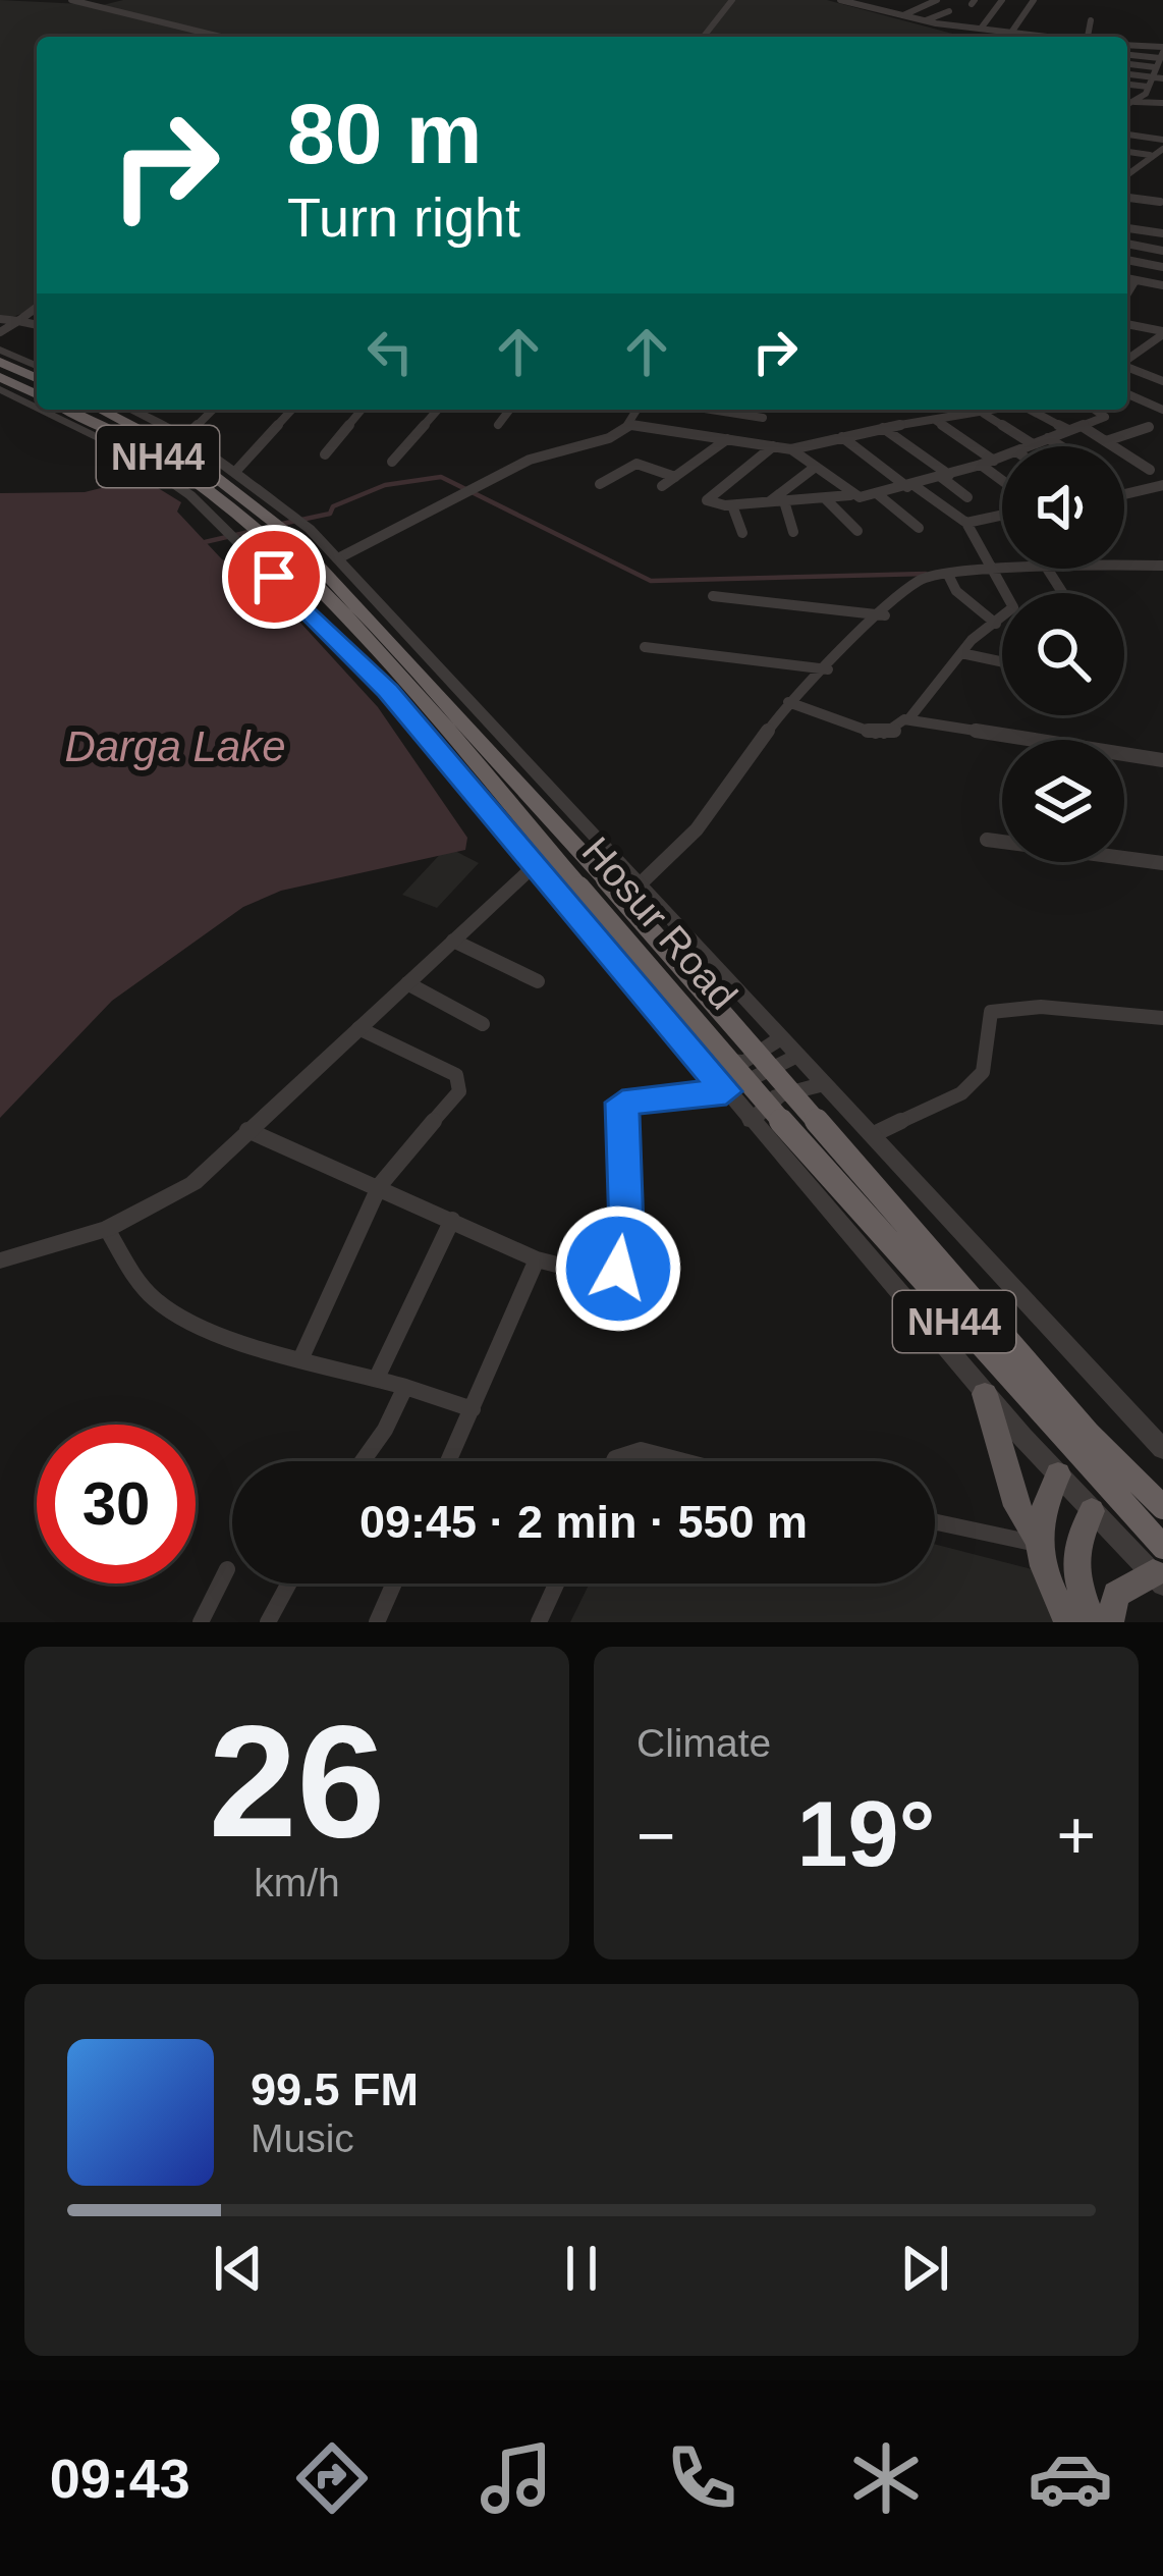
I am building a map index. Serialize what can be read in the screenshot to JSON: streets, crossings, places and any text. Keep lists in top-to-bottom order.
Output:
{
  "streets": {
    "highway": ["NH44", "Hosur Road"]
  },
  "water": ["Darga Lake"],
  "page": {
    "turn": ["80 m", "Turn right"],
    "limit": "30",
    "trip": "09:45 · 2 min · 550 m",
    "tile": [
      ["26", "km/h"],
      "Climate"
    ],
    "heat": ["−", "19°", "+"],
    "song": ["99.5 FM", "Music"],
    "tabs": "09:43"
  }
}
